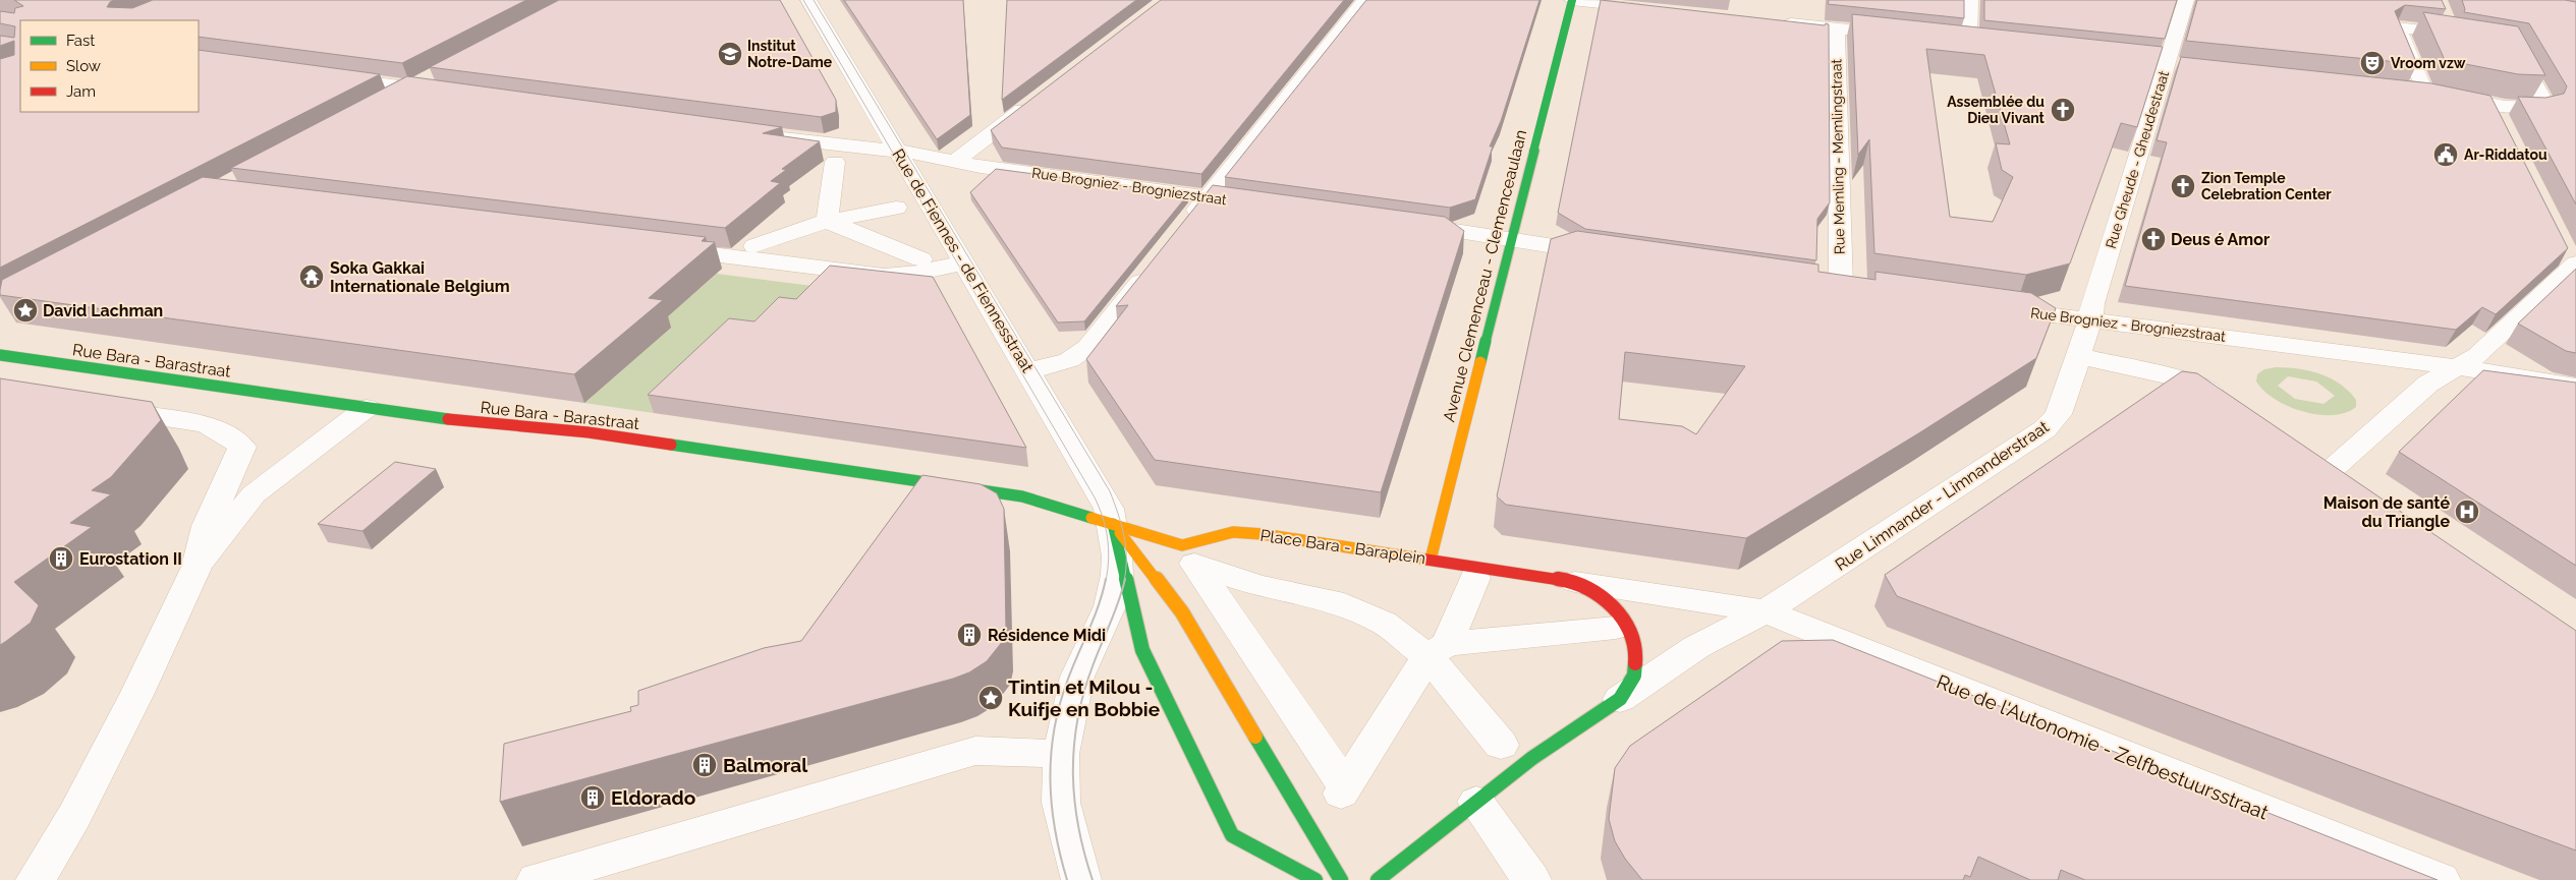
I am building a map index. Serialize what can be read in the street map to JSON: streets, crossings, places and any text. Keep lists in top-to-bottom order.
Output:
{
  "streets": {
    "street": [
      "Rue Memling - Memlingstraat",
      "Rue Gheude - Gheudestraat",
      "Rue Brogniez - Brogniezstraat",
      "Rue de Fiennes - de Fiennesstraat",
      "Avenue Clemenceau - Clemenceaulaan",
      "Rue Bara - Barastraat",
      "Rue Limnander - Limnanderstraat",
      "Place Bara - Baraplein",
      "Rue de l'Autonomie - Zelfbestuursstraat"
    ]
  },
  "crossings": [
    ["Rue Gheude - Gheudestraat", "Rue Brogniez - Brogniezstraat"],
    ["Rue Gheude - Gheudestraat", "Rue Limnander - Limnanderstraat"],
    ["Rue Brogniez - Brogniezstraat", "Rue de Fiennes - de Fiennesstraat"],
    ["Rue Brogniez - Brogniezstraat", "Rue Limnander - Limnanderstraat"],
    ["Rue de Fiennes - de Fiennesstraat", "Rue Bara - Barastraat"],
    ["Rue de Fiennes - de Fiennesstraat", "Place Bara - Baraplein"],
    ["Avenue Clemenceau - Clemenceaulaan", "Place Bara - Baraplein"],
    ["Rue Bara - Barastraat", "Place Bara - Baraplein"],
    ["Rue Limnander - Limnanderstraat", "Place Bara - Baraplein"],
    ["Rue Limnander - Limnanderstraat", "Rue de l'Autonomie - Zelfbestuursstraat"],
    ["Place Bara - Baraplein", "Rue de l'Autonomie - Zelfbestuursstraat"]
  ],
  "places": {
    "school or university": ["Institut Notre-Dame"],
    "theatre": ["Vroom vzw"],
    "church": ["Assemblée du Dieu Vivant", "Zion Temple Celebration Center", "Deus é Amor"],
    "public building": ["Ar-Riddatou"],
    "temple": ["Soka Gakkai Internationale Belgium"],
    "place": ["David Lachman", "Tintin et Milou - Kuifje en Bobbie"],
    "hospital": ["Maison de santé du Triangle"],
    "building": [
      "Eurostation II",
      "Résidence Midi",
      "Balmoral",
      "Eldorado"
    ]
  },
  "legend": ["Fast", "Slow", "Jam"]
}
